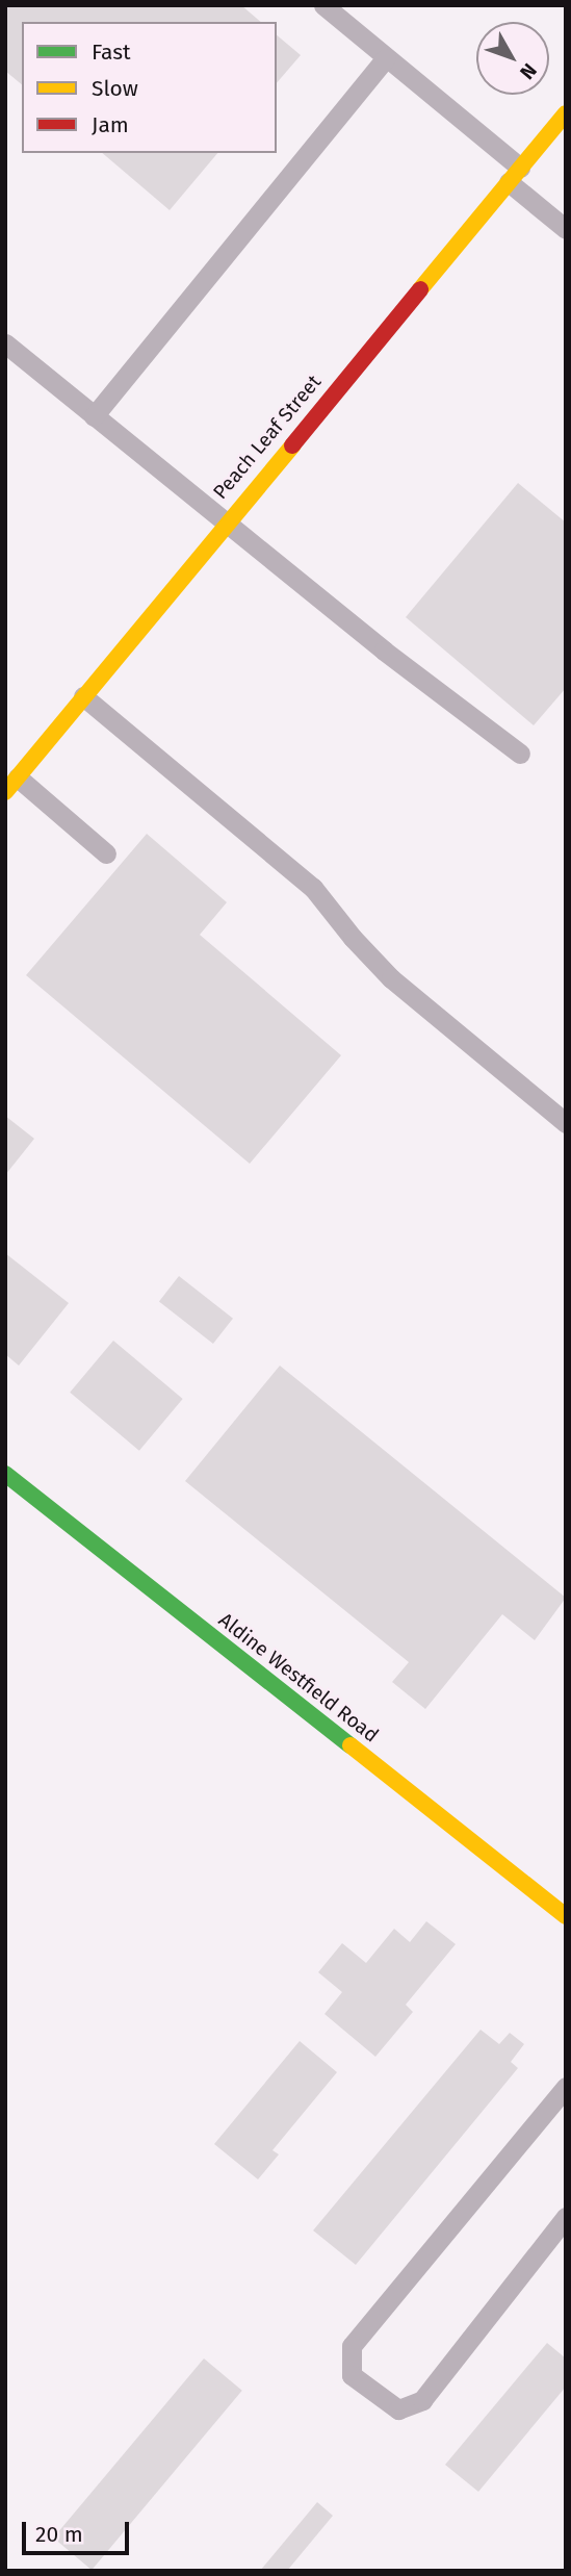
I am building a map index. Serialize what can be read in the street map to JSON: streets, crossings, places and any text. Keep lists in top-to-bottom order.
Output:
{
  "streets": {
    "street": ["Peach Leaf Street", "Aldine Westfield Road"]
  },
  "legend": ["Fast", "Slow", "Jam"],
  "scale_bar": "20 m",
  "north": "bottom right"
}
